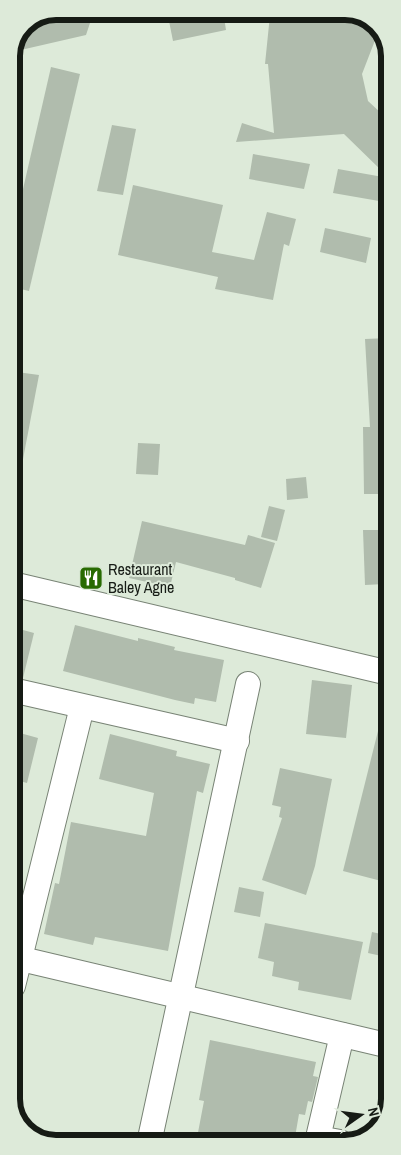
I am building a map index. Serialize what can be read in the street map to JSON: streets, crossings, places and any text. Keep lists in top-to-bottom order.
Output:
{
  "places": {
    "restaurant": ["Restaurant Baley Agne"]
  },
  "north": "right"
}
